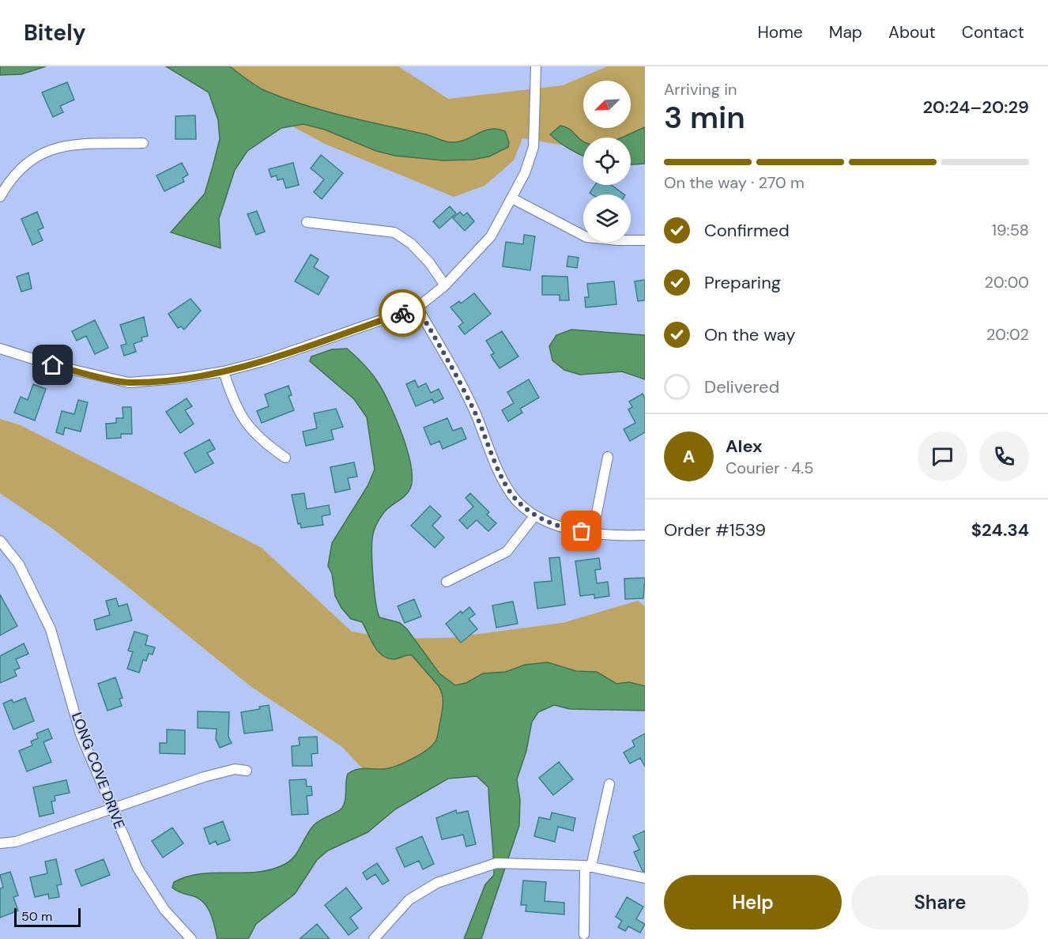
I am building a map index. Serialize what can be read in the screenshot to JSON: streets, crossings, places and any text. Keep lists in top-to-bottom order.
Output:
{
  "streets": {
    "street": ["LONG COVE DRIVE"]
  },
  "scale_bar": "50 m",
  "north": "bottom left",
  "page": {
    "header": "Bitely",
    "nav": [
      "Home",
      "Map",
      "About",
      "Contact"
    ],
    "heading": ["3 min", "Arriving in", "20:24–20:29"],
    "panel": [
      "Alex",
      "Courier · 4.5",
      "Order #1539",
      "$24.34"
    ],
    "bar": "On the way · 270 m",
    "list": [
      ["Confirmed", "19:58"],
      ["Preparing", "20:00"],
      ["On the way", "20:02"],
      "Delivered"
    ],
    "round": "A",
    "buttons": ["Help", "Share"],
    "scale": "50 m"
  }
}
